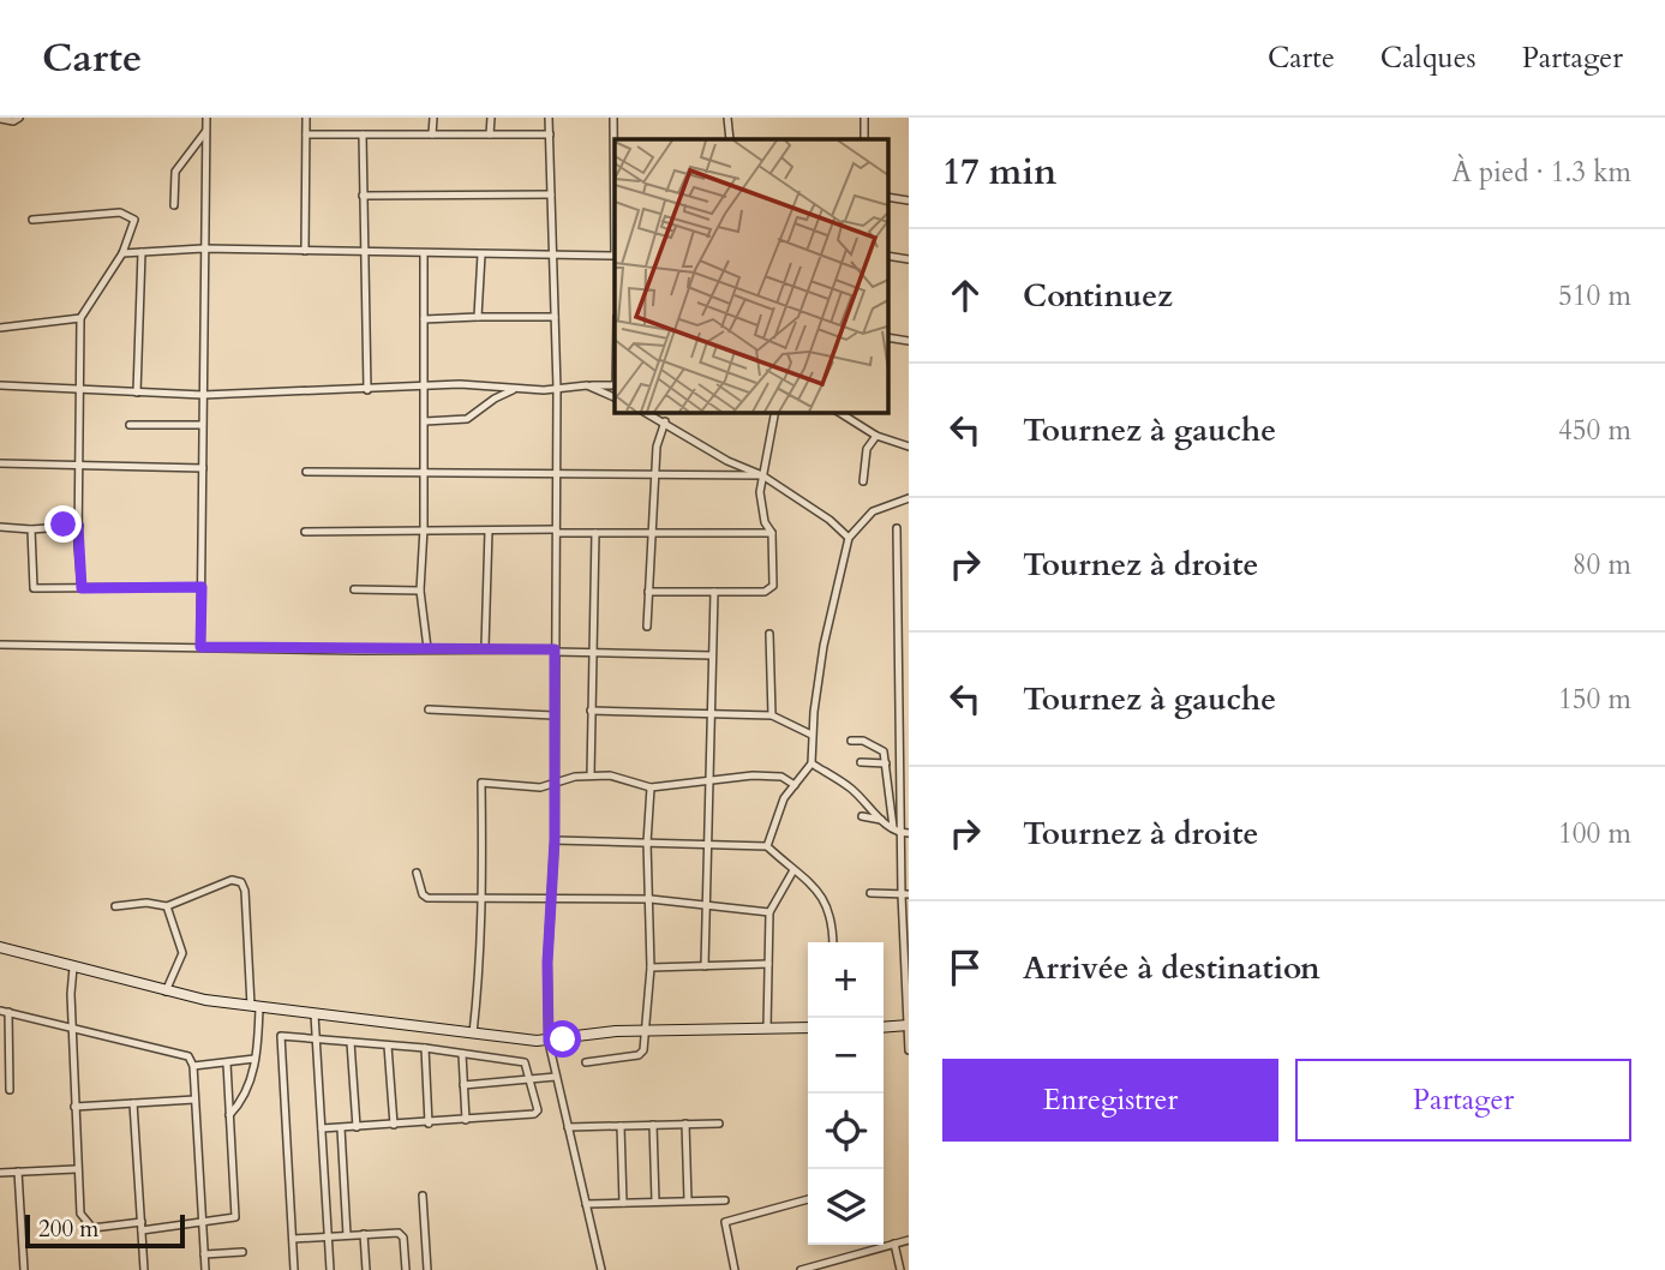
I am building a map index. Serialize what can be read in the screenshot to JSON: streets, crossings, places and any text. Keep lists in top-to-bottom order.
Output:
{
  "scale_bar": "200 m",
  "page": {
    "header": "Carte",
    "nav": ["Carte", "Calques", "Partager"],
    "heading": ["17 min", "À pied · 1.3 km"],
    "list": [
      ["Continuez", "510 m"],
      ["Tournez à gauche", "450 m"],
      ["Tournez à droite", "80 m"],
      ["Tournez à gauche", "150 m"],
      ["Tournez à droite", "100 m"],
      "Arrivée à destination"
    ],
    "map_buttons": ["+", "−"],
    "buttons": ["Enregistrer", "Partager"],
    "scale": "200 m"
  }
}
